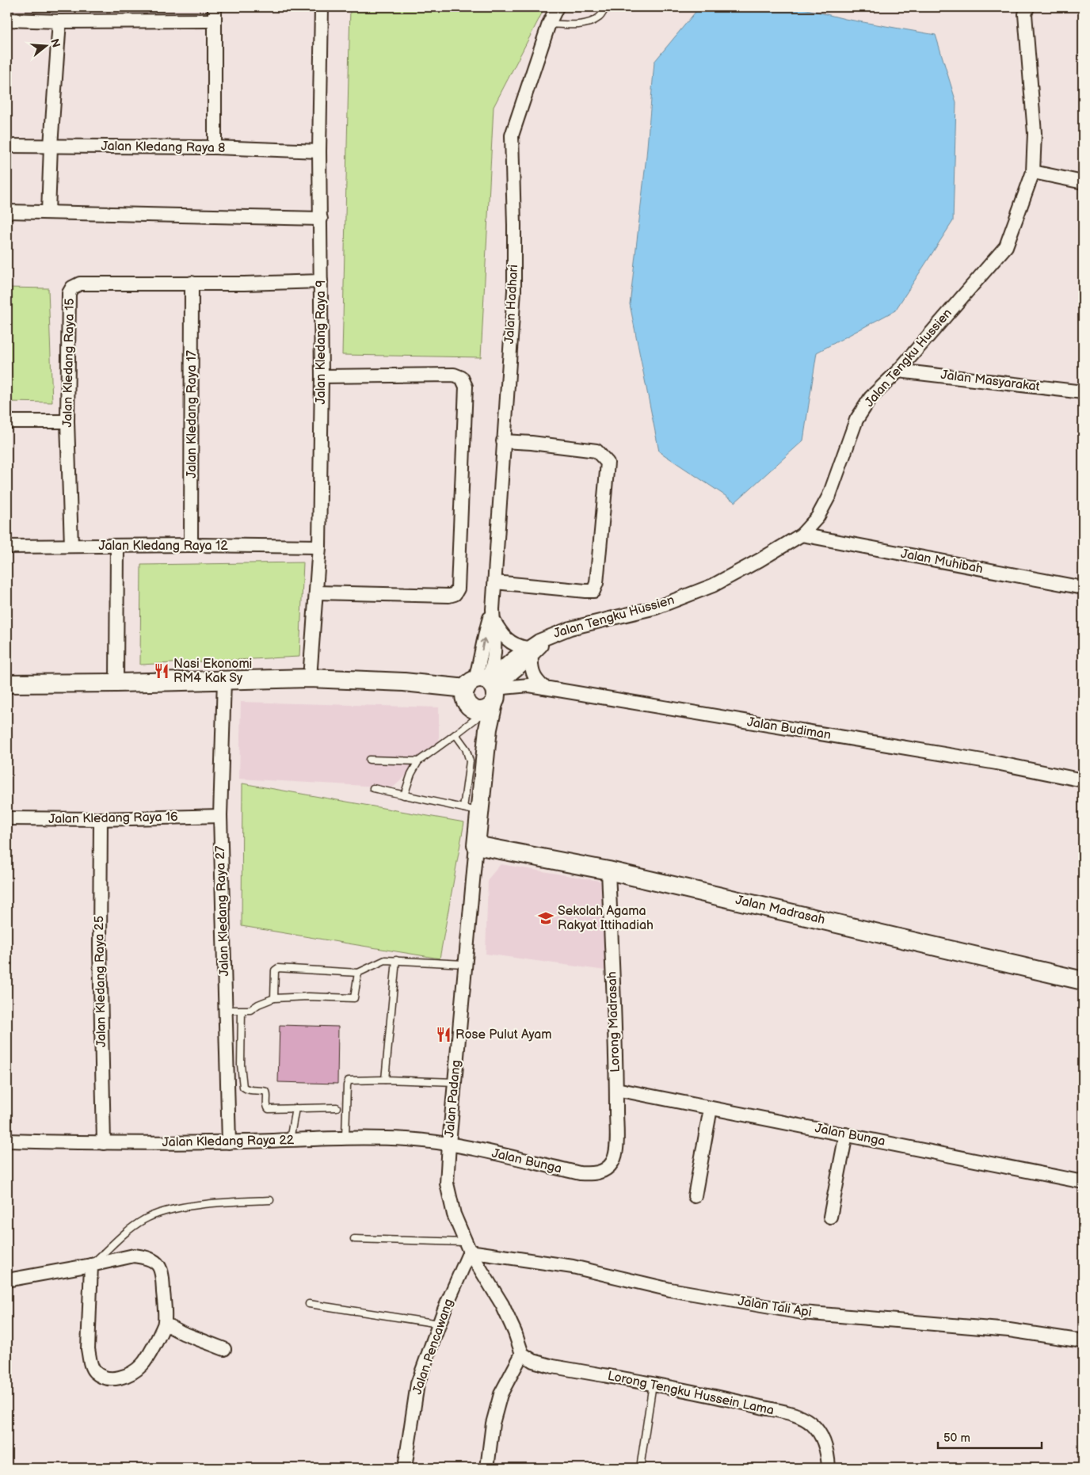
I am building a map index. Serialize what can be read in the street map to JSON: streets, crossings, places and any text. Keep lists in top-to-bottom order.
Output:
{
  "streets": {
    "street": [
      "Jalan Kledang Raya 8",
      "Jalan Hadhari",
      "Jalan Kledang Raya 9",
      "Jalan Tengku Hussien",
      "Jalan Kledang Raya 15",
      "Jalan Masyarakat",
      "Jalan Kledang Raya 17",
      "Jalan Kledang Raya 12",
      "Jalan Muhibah",
      "Jalan Budiman",
      "Jalan Kledang Raya 16",
      "Jalan Madrasah",
      "Jalan Kledang Raya 27",
      "Jalan Kledang Raya 25",
      "Lorong Madrasah",
      "Jalan Padang",
      "Jalan Bunga",
      "Jalan Kledang Raya 22",
      "Jalan Tali Api",
      "Jalan Pencawang",
      "Lorong Tengku Hussein Lama"
    ]
  },
  "crossings": [
    ["Jalan Kledang Raya 8", "Jalan Kledang Raya 9"],
    ["Jalan Hadhari", "Jalan Budiman"],
    ["Jalan Hadhari", "Jalan Padang"],
    ["Jalan Kledang Raya 9", "Jalan Kledang Raya 15"],
    ["Jalan Kledang Raya 9", "Jalan Kledang Raya 12"],
    ["Jalan Tengku Hussien", "Jalan Masyarakat"],
    ["Jalan Tengku Hussien", "Jalan Muhibah"],
    ["Jalan Kledang Raya 15", "Jalan Kledang Raya 17"],
    ["Jalan Kledang Raya 15", "Jalan Kledang Raya 12"],
    ["Jalan Kledang Raya 17", "Jalan Kledang Raya 12"],
    ["Jalan Budiman", "Jalan Padang"],
    ["Jalan Kledang Raya 16", "Jalan Kledang Raya 27"],
    ["Jalan Kledang Raya 16", "Jalan Kledang Raya 25"],
    ["Jalan Madrasah", "Lorong Madrasah"],
    ["Jalan Madrasah", "Jalan Padang"],
    ["Jalan Kledang Raya 27", "Jalan Kledang Raya 22"],
    ["Jalan Kledang Raya 25", "Jalan Kledang Raya 22"],
    ["Lorong Madrasah", "Jalan Bunga"],
    ["Jalan Padang", "Jalan Bunga"],
    ["Jalan Padang", "Jalan Kledang Raya 22"],
    ["Jalan Padang", "Jalan Tali Api"],
    ["Jalan Padang", "Jalan Pencawang"],
    ["Jalan Padang", "Lorong Tengku Hussein Lama"],
    ["Jalan Bunga", "Jalan Kledang Raya 22"],
    ["Jalan Tali Api", "Jalan Pencawang"]
  ],
  "places": {
    "restaurant": ["Nasi Ekonomi RM4 Kak Sy", "Rose Pulut Ayam"],
    "school or university": ["Sekolah Agama Rakyat Ittihadiah"]
  },
  "scale_bar": "50 m",
  "north": "right"
}
